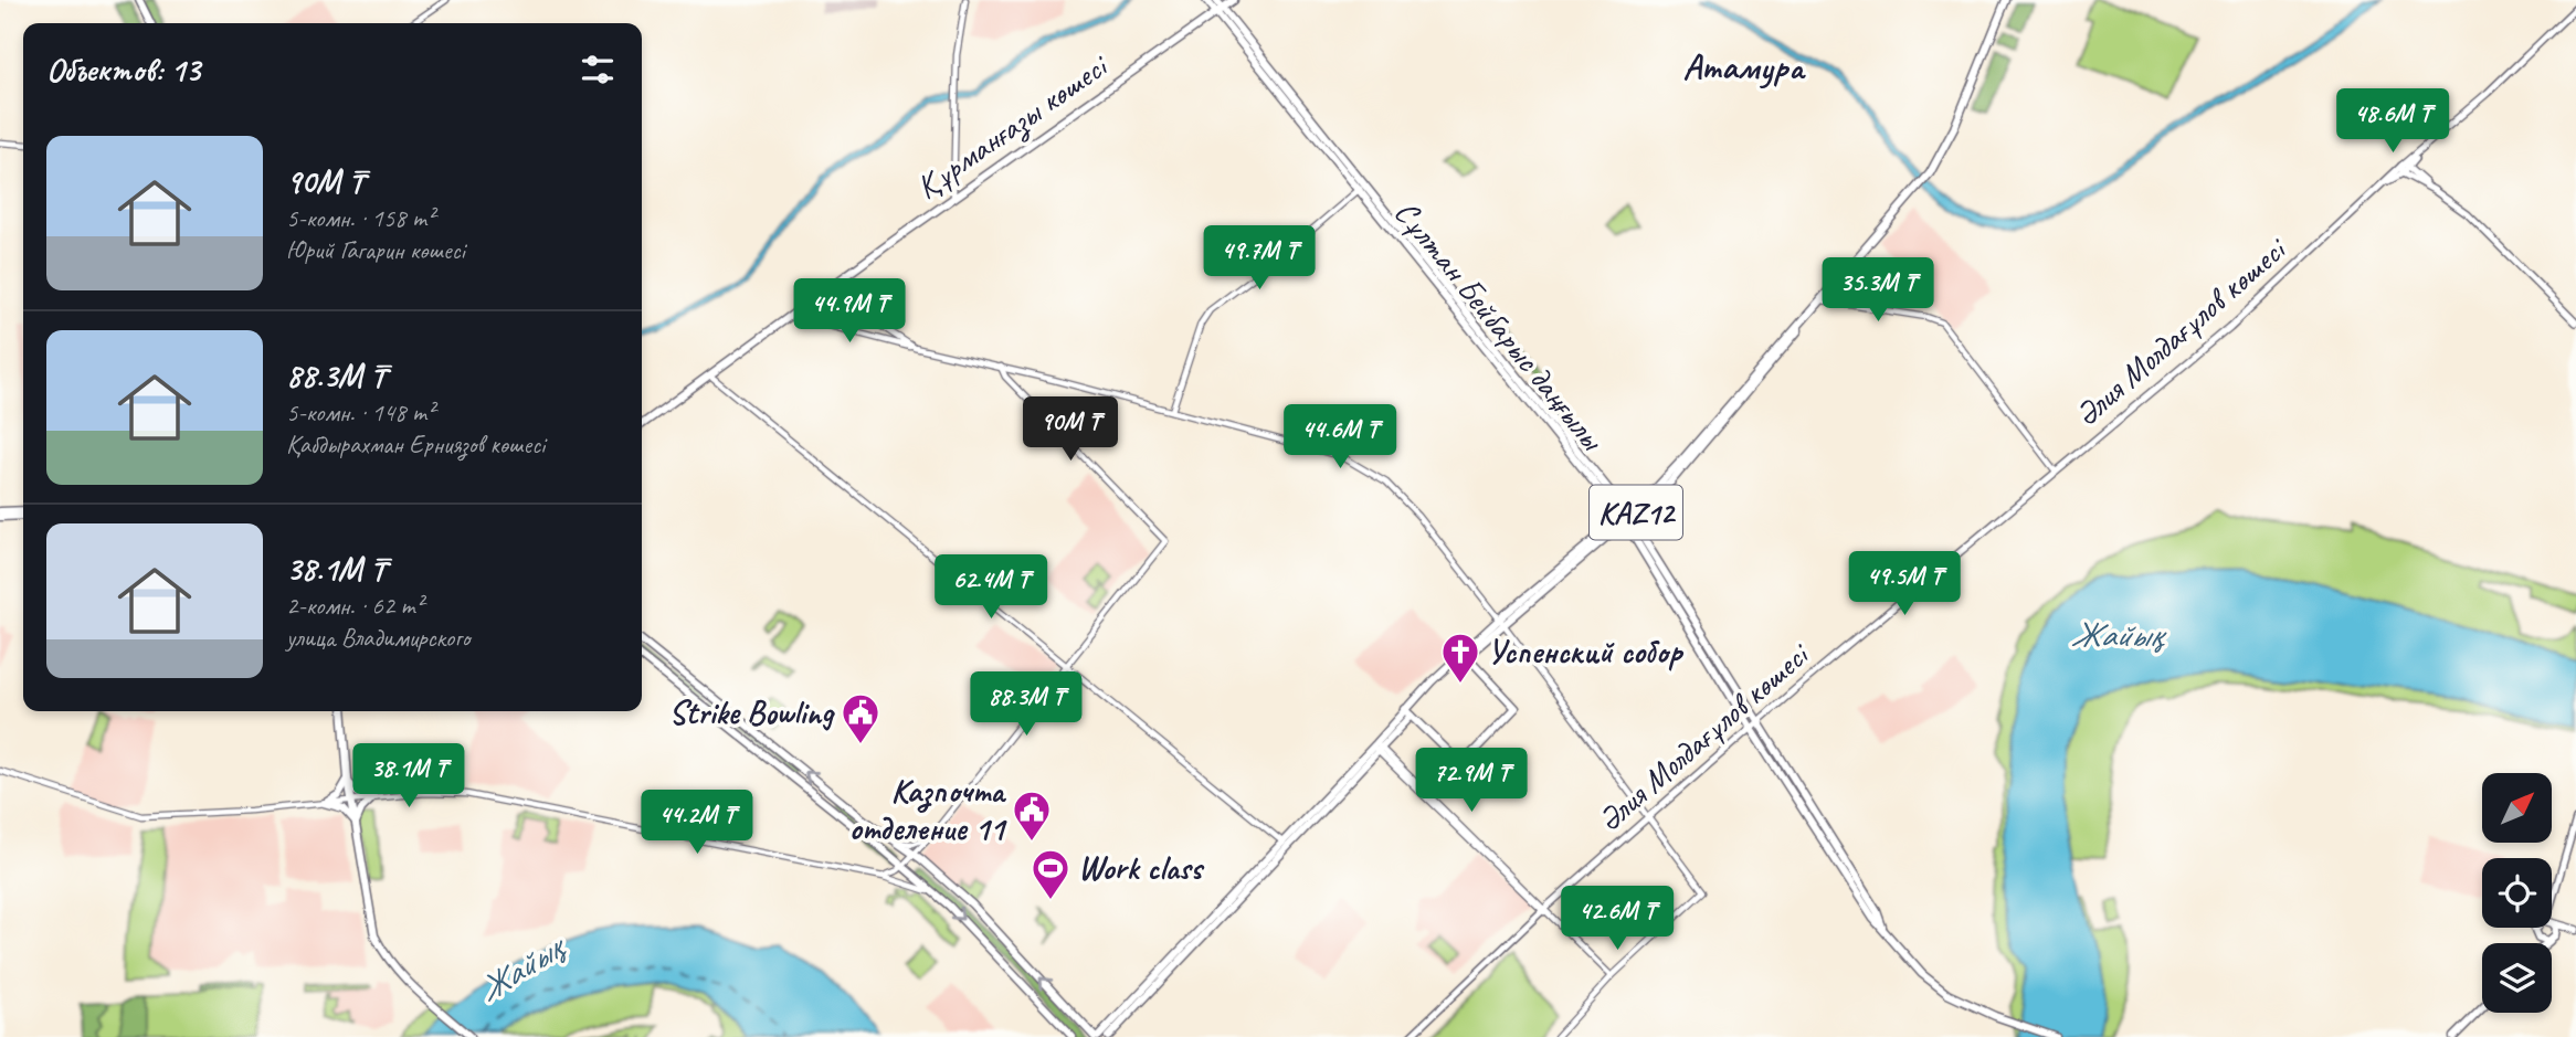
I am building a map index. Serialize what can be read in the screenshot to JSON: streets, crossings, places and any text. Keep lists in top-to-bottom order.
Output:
{
  "streets": {
    "main road": [
      "Құрманғазы көшесі",
      "Сұлтан Бейбарыс даңғылы",
      "Әлия Молдағұлов көшесі",
      "KAZ12"
    ]
  },
  "crossings": [
    ["Сұлтан Бейбарыс даңғылы", "Әлия Молдағұлов көшесі"],
    ["Сұлтан Бейбарыс даңғылы", "KAZ12"]
  ],
  "districts": ["Атамура"],
  "water": ["Жайық"],
  "places": {
    "church": ["Успенский собор"],
    "public building": ["Strike Bowling", "Казпочта отделение 11"],
    "sports": ["Work class"]
  },
  "north": "top right",
  "page": {
    "heading": "Объектов: 13",
    "price": [
      "48.6M ₸",
      "49.7M ₸",
      "35.3M ₸",
      "44.9M ₸",
      "90M ₸",
      "44.6M ₸",
      "49.5M ₸",
      "62.4M ₸",
      "88.3M ₸",
      "38.1M ₸",
      "72.9M ₸",
      "44.2M ₸",
      "42.6M ₸"
    ],
    "list": [
      {
        "name": "90M ₸",
        "note": "5-комн. · 158 m² · Юрий Гагарин көшесі"
      },
      {
        "name": "88.3M ₸",
        "note": "5-комн. · 148 m² · Қабдырахман Ерниязов көшесі"
      },
      {
        "name": "38.1M ₸",
        "note": "2-комн. · 62 m² · улица Владимирского"
      }
    ]
  }
}
